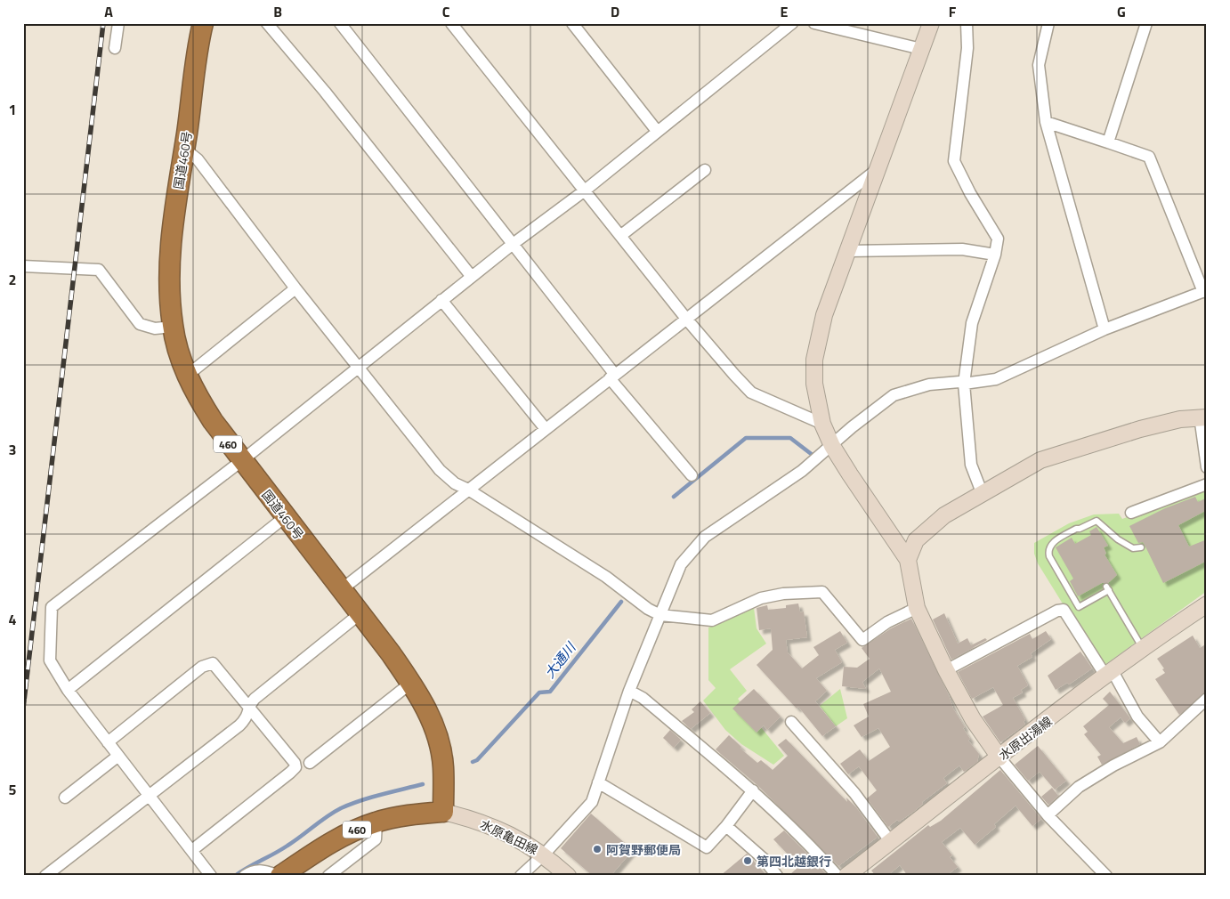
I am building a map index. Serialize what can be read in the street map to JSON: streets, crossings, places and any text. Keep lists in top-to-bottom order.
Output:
{
  "streets": {
    "highway": ["国道460号", "460"],
    "street": ["水原出湯線", "水原亀田線"]
  },
  "crossings": [
    ["国道460号", "460"],
    ["国道460号", "水原亀田線"],
    ["460", "水原亀田線"]
  ],
  "water": ["大通川"],
  "places": ["阿賀野郵便局", "第四北越銀行"],
  "grid": {
    "columns": [
      "A",
      "B",
      "C",
      "D",
      "E",
      "F",
      "G"
    ],
    "rows": [
      "1",
      "2",
      "3",
      "4",
      "5"
    ]
  }
}
